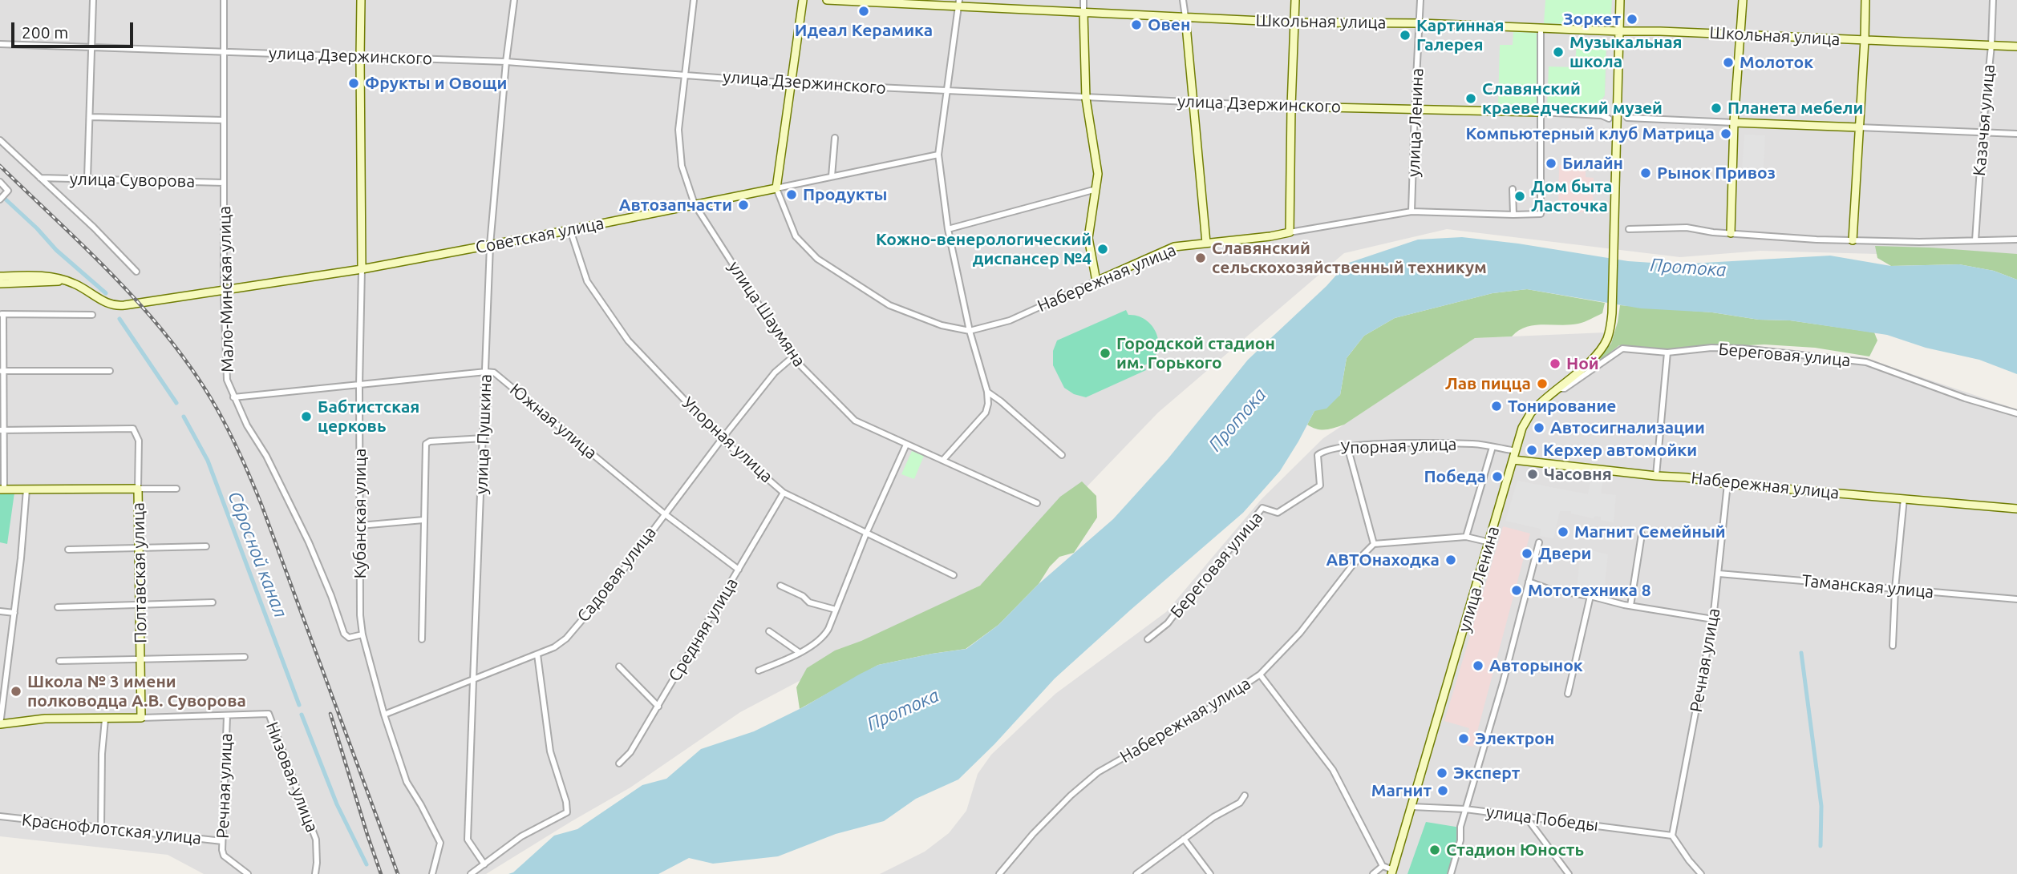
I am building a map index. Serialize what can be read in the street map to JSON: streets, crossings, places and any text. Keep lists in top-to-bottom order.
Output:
{
  "streets": {
    "street": [
      "Школьная улица",
      "улица Дзержинского",
      "Казачья улица",
      "улица Ленина",
      "улица Суворова",
      "Советская улица",
      "Набережная улица",
      "Мало-Минская улица",
      "улица Шаумяна",
      "Береговая улица",
      "Южная улица",
      "улица Пушкина",
      "Упорная улица",
      "Кубанская улица",
      "Полтавская улица",
      "Садовая улица",
      "Таманская улица",
      "Средняя улица",
      "Речная улица",
      "Низовая улица",
      "улица Победы",
      "Краснофлотская улица"
    ]
  },
  "crossings": [
    ["Школьная улица", "Казачья улица"],
    ["Школьная улица", "улица Ленина"],
    ["улица Дзержинского", "улица Ленина"],
    ["улица Дзержинского", "Набережная улица"],
    ["улица Дзержинского", "Мало-Минская улица"],
    ["улица Дзержинского", "улица Шаумяна"],
    ["улица Дзержинского", "улица Пушкина"],
    ["улица Дзержинского", "Кубанская улица"],
    ["улица Ленина", "Набережная улица"],
    ["улица Ленина", "Береговая улица"],
    ["улица Ленина", "Упорная улица"],
    ["улица Ленина", "улица Победы"],
    ["улица Суворова", "Мало-Минская улица"],
    ["Советская улица", "Мало-Минская улица"],
    ["Советская улица", "улица Шаумяна"],
    ["Советская улица", "улица Пушкина"],
    ["Советская улица", "Упорная улица"],
    ["Советская улица", "Кубанская улица"],
    ["Набережная улица", "Речная улица"],
    ["Мало-Минская улица", "Кубанская улица"],
    ["улица Шаумяна", "Садовая улица"],
    ["Береговая улица", "Упорная улица"],
    ["Южная улица", "улица Пушкина"],
    ["Южная улица", "Садовая улица"],
    ["Южная улица", "Средняя улица"],
    ["улица Пушкина", "Садовая улица"],
    ["Упорная улица", "Садовая улица"],
    ["Упорная улица", "Средняя улица"],
    ["Кубанская улица", "Садовая улица"],
    ["Таманская улица", "Речная улица"],
    ["Речная улица", "Низовая улица"],
    ["Речная улица", "улица Победы"],
    ["Речная улица", "Краснофлотская улица"]
  ],
  "water": ["Протока", "Сбросной канал"],
  "places": [
    "Идеал Керамика",
    "Зоркет",
    "Овен",
    "Картинная Галерея",
    "Музыкальная школа",
    "Молоток",
    "Фрукты и Овощи",
    "Славянский краеведческий музей",
    "Планета мебели",
    "Компьютерный клуб Матрица",
    "Билайн",
    "Рынок Привоз",
    "Продукты",
    "Дом быта Ласточка",
    "Автозапчасти",
    "Кожно-венерологический диспансер №4",
    "Славянский сельскохозяйственный техникум",
    "Городской cтадион им. Горького",
    "Ной",
    "Лав пицца",
    "Тонирование",
    "Бабтистская церковь",
    "Автосигнализации",
    "Керхер автомойки",
    "Часовня",
    "Победа",
    "Магнит Семейный",
    "Двери",
    "АВТОнаходка",
    "Мототехника 8",
    "Авторынок",
    "Школа № 3 имени полководца А.В. Суворова",
    "Электрон",
    "Эксперт",
    "Магнит",
    "Стадион Юность"
  ],
  "scale_bar": "200 m"
}
